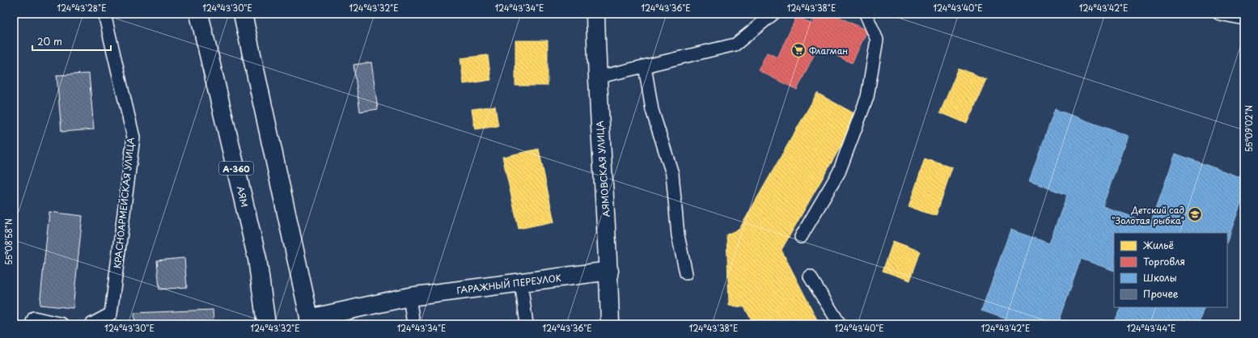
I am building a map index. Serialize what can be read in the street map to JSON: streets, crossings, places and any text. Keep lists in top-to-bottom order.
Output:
{
  "streets": {
    "main road": [
      "А-360",
      "АЯМОВСКАЯ УЛИЦА",
      "АЯМ",
      "ГАРАЖНЫЙ ПЕРЕУЛОК"
    ],
    "lane": ["КРАСНОАРМЕЙСКАЯ УЛИЦА"]
  },
  "crossings": [
    ["АЯМОВСКАЯ УЛИЦА", "ГАРАЖНЫЙ ПЕРЕУЛОК"]
  ],
  "places": {
    "supermarket": ["Флагман"],
    "school or university": ["Детский сад \"Золотая рыбка\""]
  },
  "legend": [
    "Жильё",
    "Торговля",
    "Школы",
    "Прочее"
  ],
  "scale_bar": "20 m",
  "coordinates": [
    "124°43'28\"E",
    "124°43'30\"E",
    "124°43'32\"E",
    "124°43'34\"E",
    "124°43'36\"E",
    "124°43'38\"E",
    "124°43'40\"E",
    "124°43'42\"E",
    "55°09'02\"N",
    "55°08'58\"N",
    "124°43'44\"E"
  ]
}
